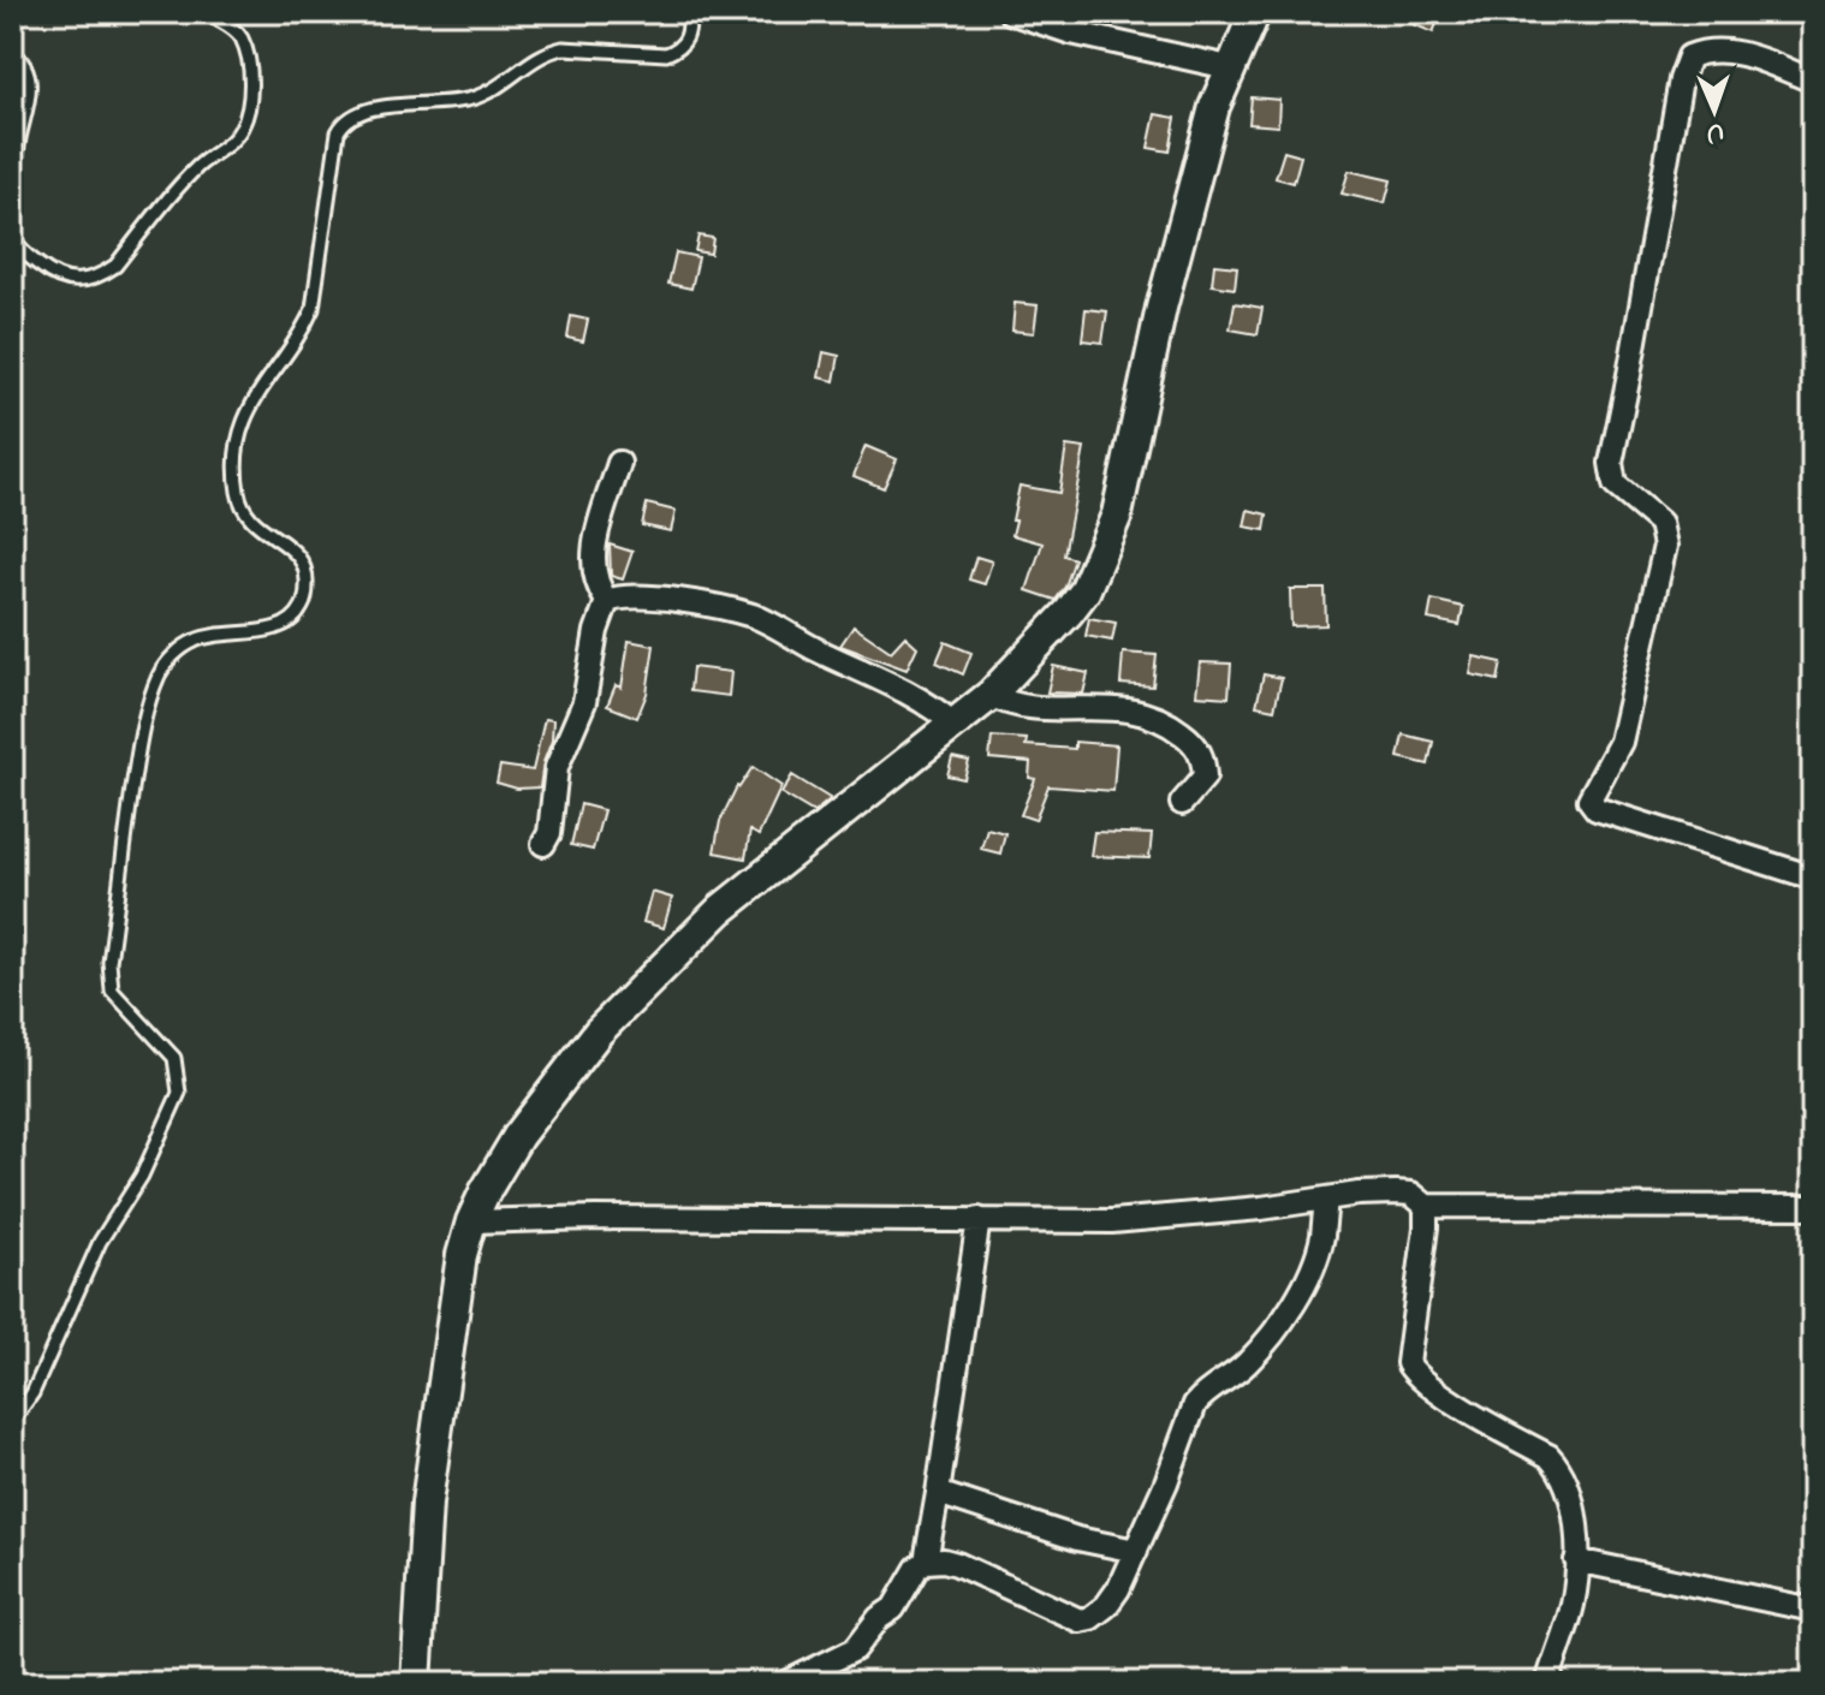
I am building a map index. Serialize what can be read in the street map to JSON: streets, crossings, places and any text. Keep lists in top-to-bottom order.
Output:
{
  "north": "bottom"
}
